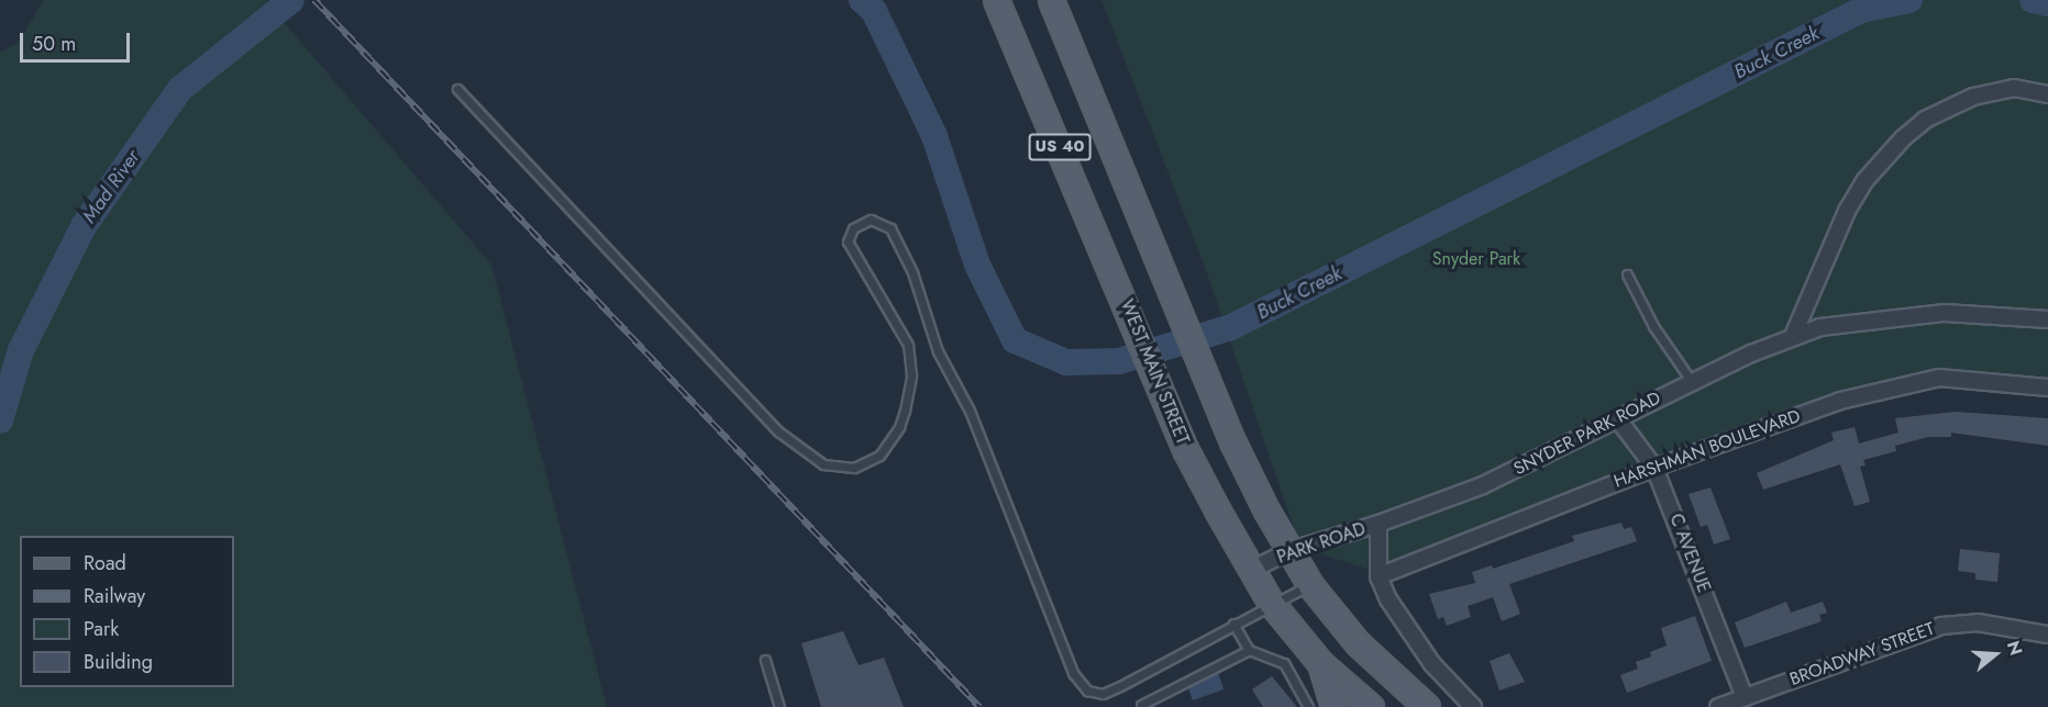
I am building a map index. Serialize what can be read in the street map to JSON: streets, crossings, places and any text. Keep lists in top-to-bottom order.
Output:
{
  "streets": {
    "main road": ["US 40", "WEST MAIN STREET"],
    "street": [
      "SNYDER PARK ROAD",
      "HARSHMAN BOULEVARD",
      "PARK ROAD",
      "C AVENUE",
      "BROADWAY STREET"
    ]
  },
  "crossings": [
    ["US 40", "PARK ROAD"],
    ["WEST MAIN STREET", "PARK ROAD"],
    ["SNYDER PARK ROAD", "PARK ROAD"],
    ["SNYDER PARK ROAD", "C AVENUE"],
    ["HARSHMAN BOULEVARD", "PARK ROAD"],
    ["HARSHMAN BOULEVARD", "C AVENUE"],
    ["C AVENUE", "BROADWAY STREET"]
  ],
  "water": ["Buck Creek", "Mad River"],
  "parks": ["Snyder Park"],
  "legend": [
    "Road",
    "Railway",
    "Park",
    "Building"
  ],
  "scale_bar": "50 m",
  "north": "right"
}
